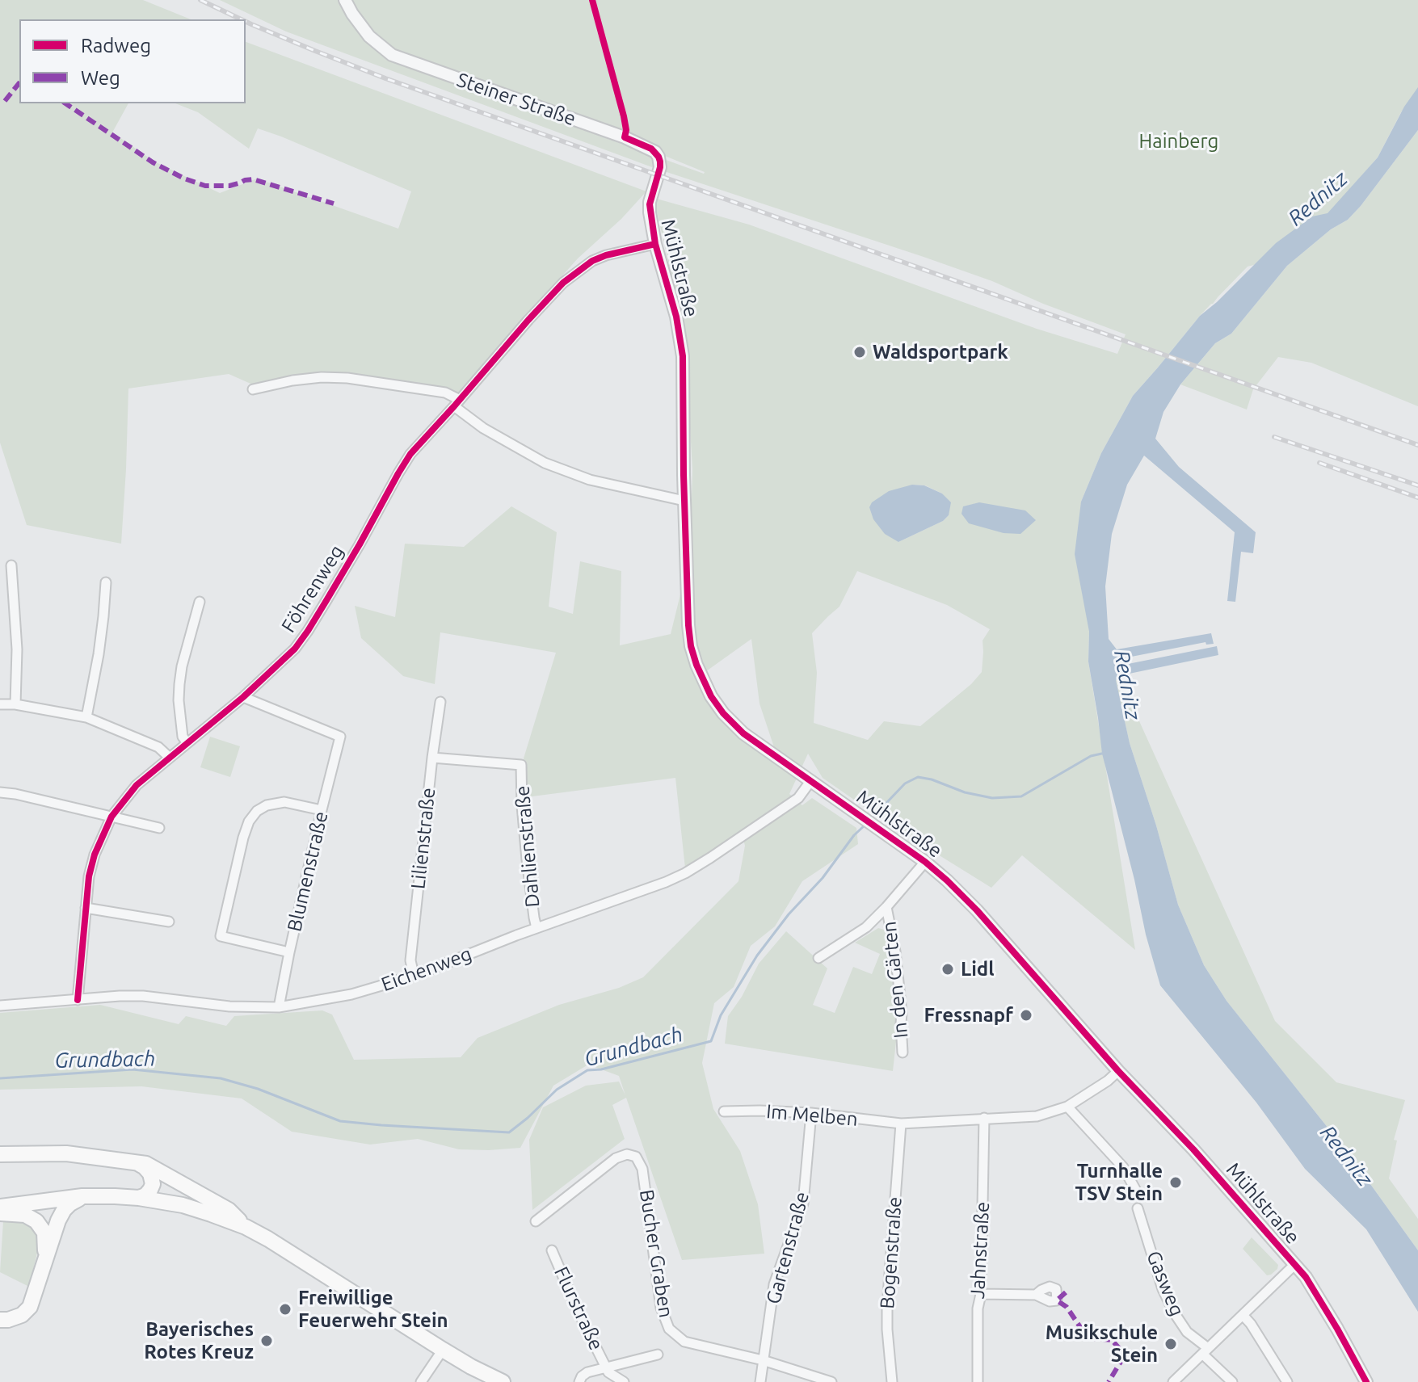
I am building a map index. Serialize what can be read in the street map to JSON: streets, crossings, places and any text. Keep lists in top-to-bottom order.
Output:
{
  "streets": {
    "street": [
      "Steiner Straße",
      "Mühlstraße",
      "Föhrenweg",
      "Lilienstraße",
      "Dahlienstraße",
      "Blumenstraße",
      "Eichenweg",
      "In den Gärten",
      "Im Melben",
      "Gartenstraße",
      "Jahnstraße",
      "Bogenstraße",
      "Bucher Graben",
      "Gasweg",
      "Flurstraße"
    ]
  },
  "crossings": [
    ["Steiner Straße", "Mühlstraße"],
    ["Mühlstraße", "Föhrenweg"],
    ["Mühlstraße", "Eichenweg"],
    ["Mühlstraße", "Im Melben"],
    ["Föhrenweg", "Blumenstraße"],
    ["Föhrenweg", "Eichenweg"],
    ["Lilienstraße", "Dahlienstraße"],
    ["Lilienstraße", "Eichenweg"],
    ["Dahlienstraße", "Eichenweg"],
    ["Blumenstraße", "Eichenweg"],
    ["Im Melben", "Gartenstraße"],
    ["Im Melben", "Jahnstraße"],
    ["Im Melben", "Bogenstraße"],
    ["Gartenstraße", "Bucher Graben"]
  ],
  "water": ["Rednitz", "Grundbach"],
  "parks": ["Hainberg"],
  "places": [
    "Waldsportpark",
    "Lidl",
    "Fressnapf",
    "Turnhalle TSV Stein",
    "Freiwillige Feuerwehr Stein",
    "Bayerisches Rotes Kreuz",
    "Musikschule Stein"
  ],
  "legend": ["Radweg", "Weg"]
}
